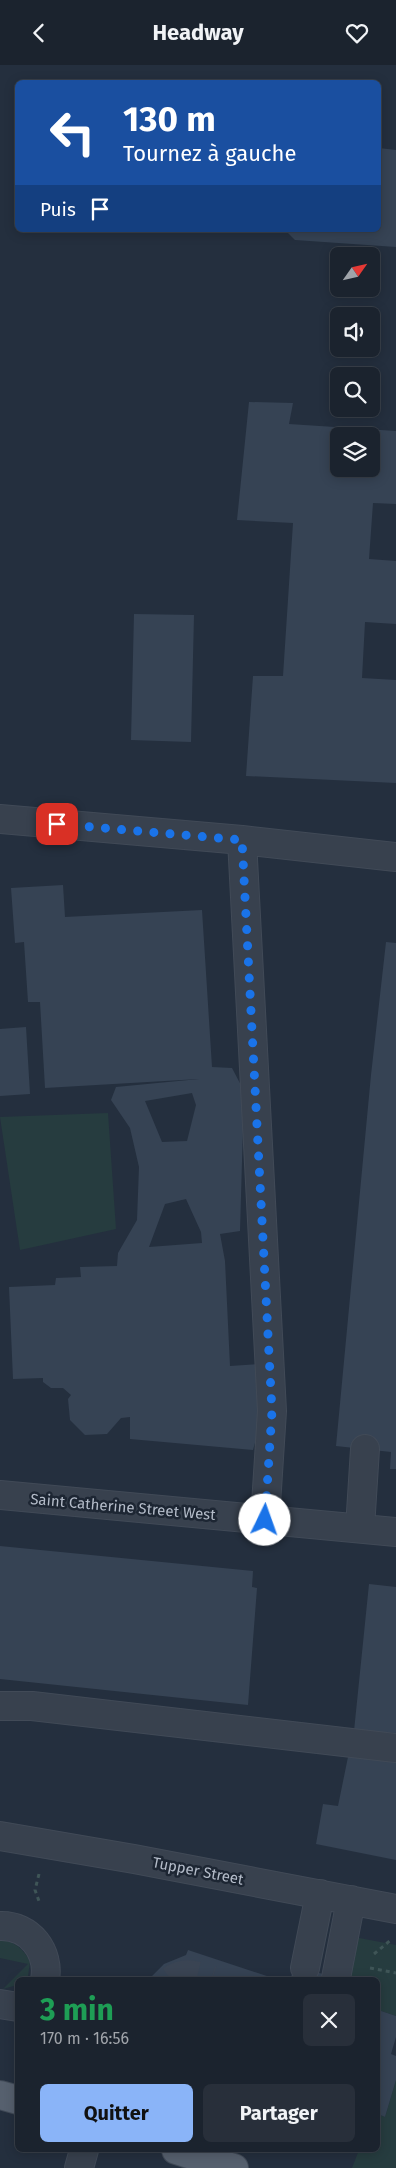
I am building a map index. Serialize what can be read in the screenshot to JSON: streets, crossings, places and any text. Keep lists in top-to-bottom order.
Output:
{
  "streets": {
    "street": ["Saint Catherine Street West", "Tupper Street"]
  },
  "north": "top right",
  "page": {
    "header": "Headway",
    "turn": ["130 m", "Tournez à gauche"],
    "then": "Puis",
    "heading": ["3 min", "170 m · 16:56"],
    "buttons": ["Quitter", "Partager"]
  }
}
